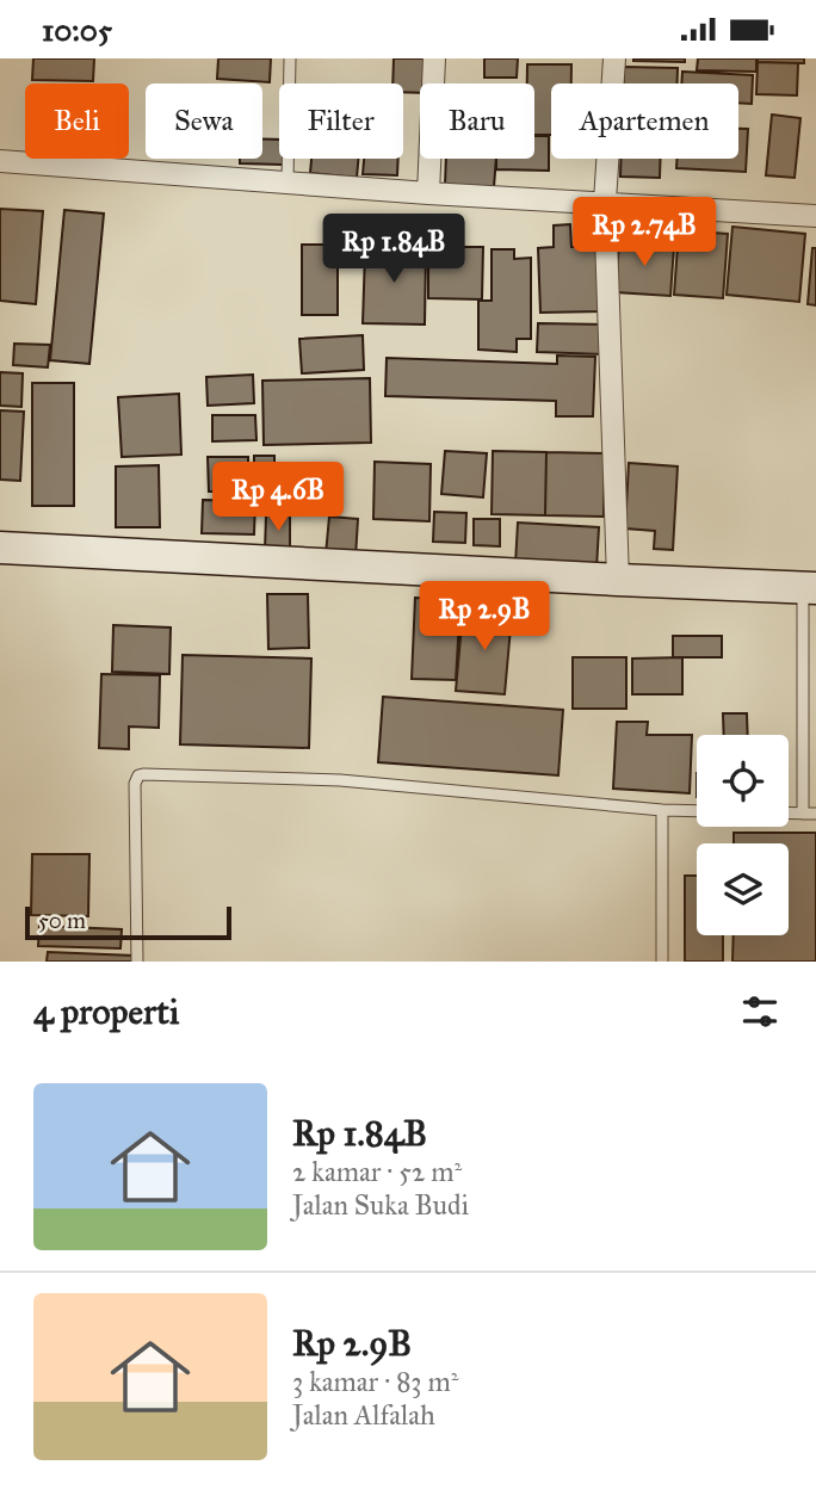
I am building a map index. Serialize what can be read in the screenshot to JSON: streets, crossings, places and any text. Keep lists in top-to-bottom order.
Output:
{
  "scale_bar": "50 m",
  "page": {
    "status": "10:05",
    "chip": [
      "Beli",
      "Sewa",
      "Filter",
      "Baru",
      "Apartemen"
    ],
    "price": [
      "Rp 2.74B",
      "Rp 1.84B",
      "Rp 4.6B",
      "Rp 2.9B"
    ],
    "scale": "50 m",
    "heading": "4 properti",
    "list": [
      {
        "name": "Rp 1.84B",
        "note": "2 kamar · 52 m² · Jalan Suka Budi"
      },
      {
        "name": "Rp 2.9B",
        "note": "3 kamar · 83 m² · Jalan Alfalah"
      }
    ]
  }
}
